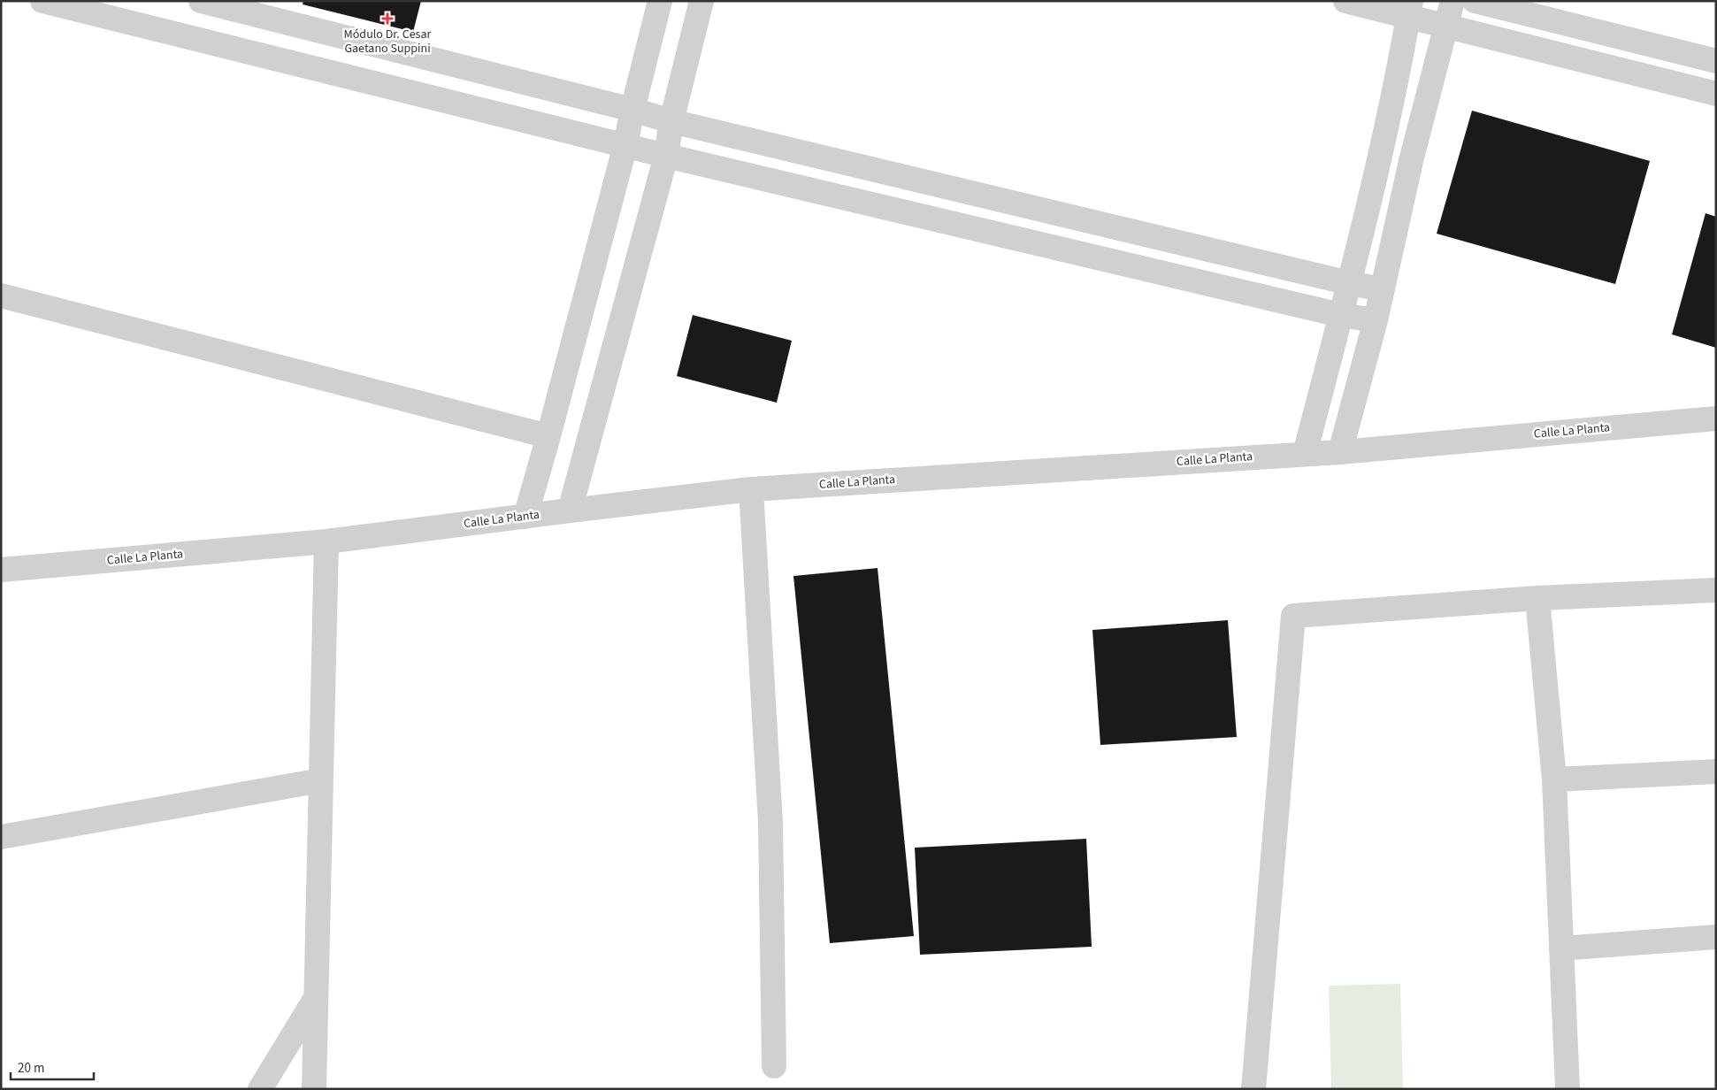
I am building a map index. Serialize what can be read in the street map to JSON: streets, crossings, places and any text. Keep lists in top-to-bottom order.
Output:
{
  "streets": {
    "street": ["Calle La Planta"]
  },
  "places": {
    "health": ["Módulo Dr. Cesar Gaetano Suppini"]
  },
  "scale_bar": "20 m"
}
